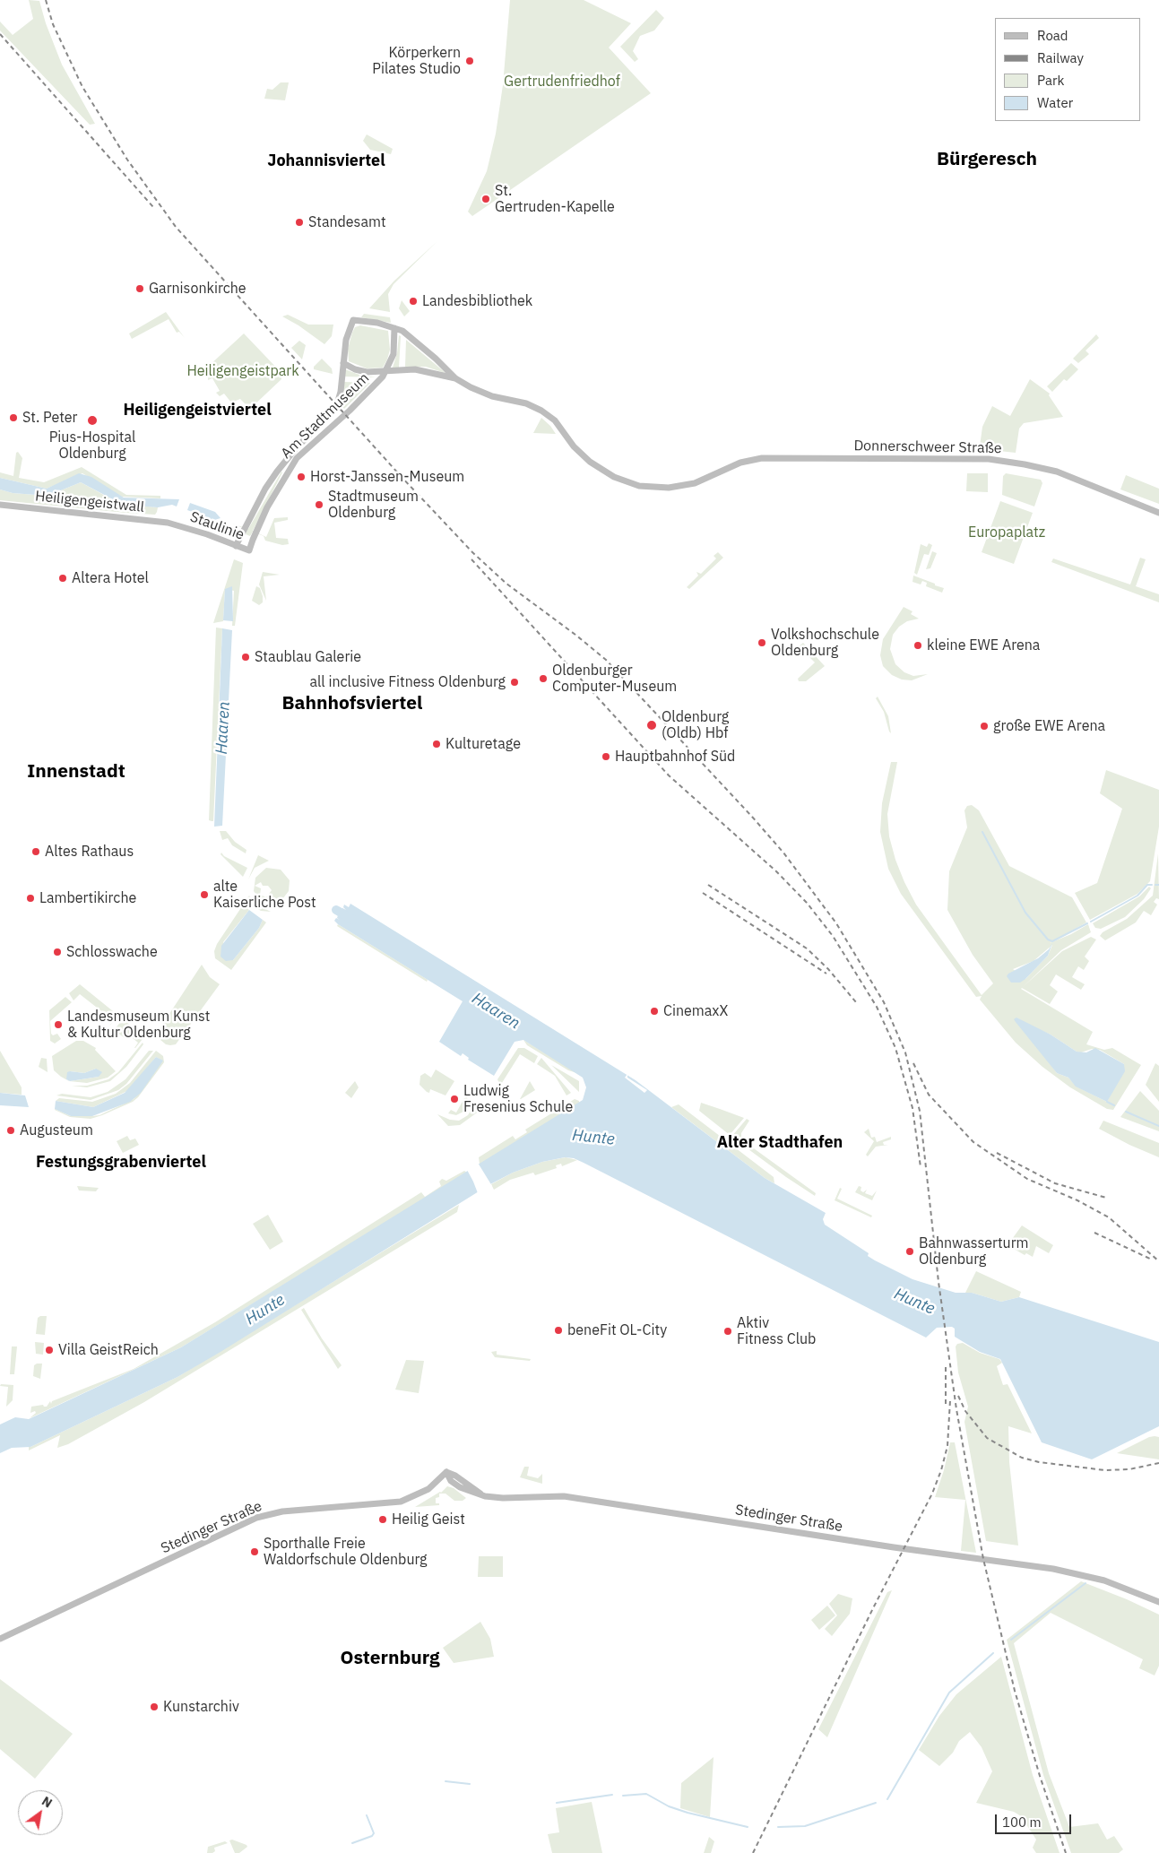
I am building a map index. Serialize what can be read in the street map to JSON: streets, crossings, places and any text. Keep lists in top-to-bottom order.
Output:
{
  "streets": {
    "main road": [
      "Am Stadtmuseum",
      "Donnerschweer Straße",
      "Heiligengeistwall",
      "Staulinie",
      "Stedinger Straße"
    ]
  },
  "crossings": [
    ["Am Stadtmuseum", "Staulinie"],
    ["Heiligengeistwall", "Staulinie"]
  ],
  "districts": [
    "Bürgeresch",
    "Johannisviertel",
    "Heiligengeistviertel",
    "Bahnhofsviertel",
    "Innenstadt",
    "Alter Stadthafen",
    "Festungsgrabenviertel",
    "Osternburg"
  ],
  "water": ["Haaren", "Hunte"],
  "parks": ["Gertrudenfriedhof", "Heiligengeistpark", "Europaplatz"],
  "places": [
    "Körperkern Pilates Studio",
    "St. Gertruden-Kapelle",
    "Standesamt",
    "Garnisonkirche",
    "Landesbibliothek",
    "St. Peter",
    "Pius-Hospital Oldenburg",
    "Horst-Janssen-Museum",
    "Stadtmuseum Oldenburg",
    "Altera Hotel",
    "Volkshochschule Oldenburg",
    "kleine EWE Arena",
    "Staublau Galerie",
    "Oldenburger Computer-Museum",
    "all inclusive Fitness Oldenburg",
    "Oldenburg (Oldb) Hbf",
    "große EWE Arena",
    "Kulturetage",
    "Hauptbahnhof Süd",
    "Altes Rathaus",
    "alte Kaiserliche Post",
    "Lambertikirche",
    "Schlosswache",
    "CinemaxX",
    "Landesmuseum Kunst & Kultur Oldenburg",
    "Ludwig Fresenius Schule",
    "Augusteum",
    "Bahnwasserturm Oldenburg",
    "beneFit OL-City",
    "Aktiv Fitness Club",
    "Villa GeistReich",
    "Heilig Geist",
    "Sporthalle Freie Waldorfschule Oldenburg",
    "Kunstarchiv"
  ],
  "legend": [
    "Road",
    "Railway",
    "Park",
    "Water"
  ],
  "scale_bar": "100 m",
  "north": "top right"
}
